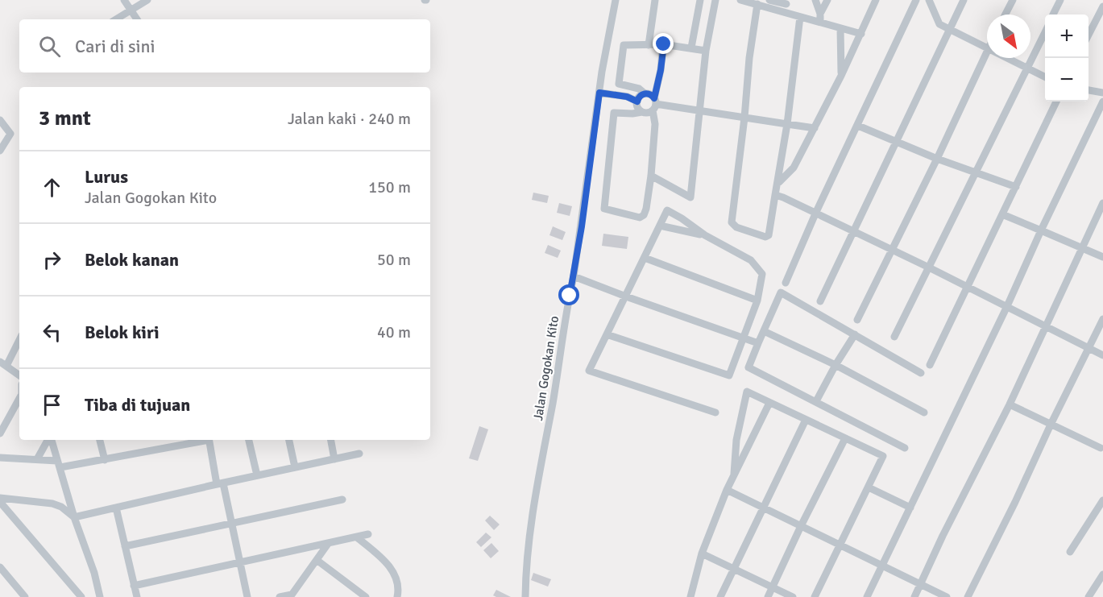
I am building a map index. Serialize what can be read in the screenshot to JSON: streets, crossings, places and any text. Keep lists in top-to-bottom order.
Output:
{
  "streets": {
    "street": ["Jalan Gogokan Kito"]
  },
  "north": "bottom right",
  "page": {
    "map_buttons": ["+", "−"],
    "search": "Cari di sini",
    "heading": ["3 mnt", "Jalan kaki · 240 m"],
    "list": [
      ["Lurus", "Jalan Gogokan Kito", "150 m"],
      ["Belok kanan", "50 m"],
      ["Belok kiri", "40 m"],
      "Tiba di tujuan"
    ]
  }
}
